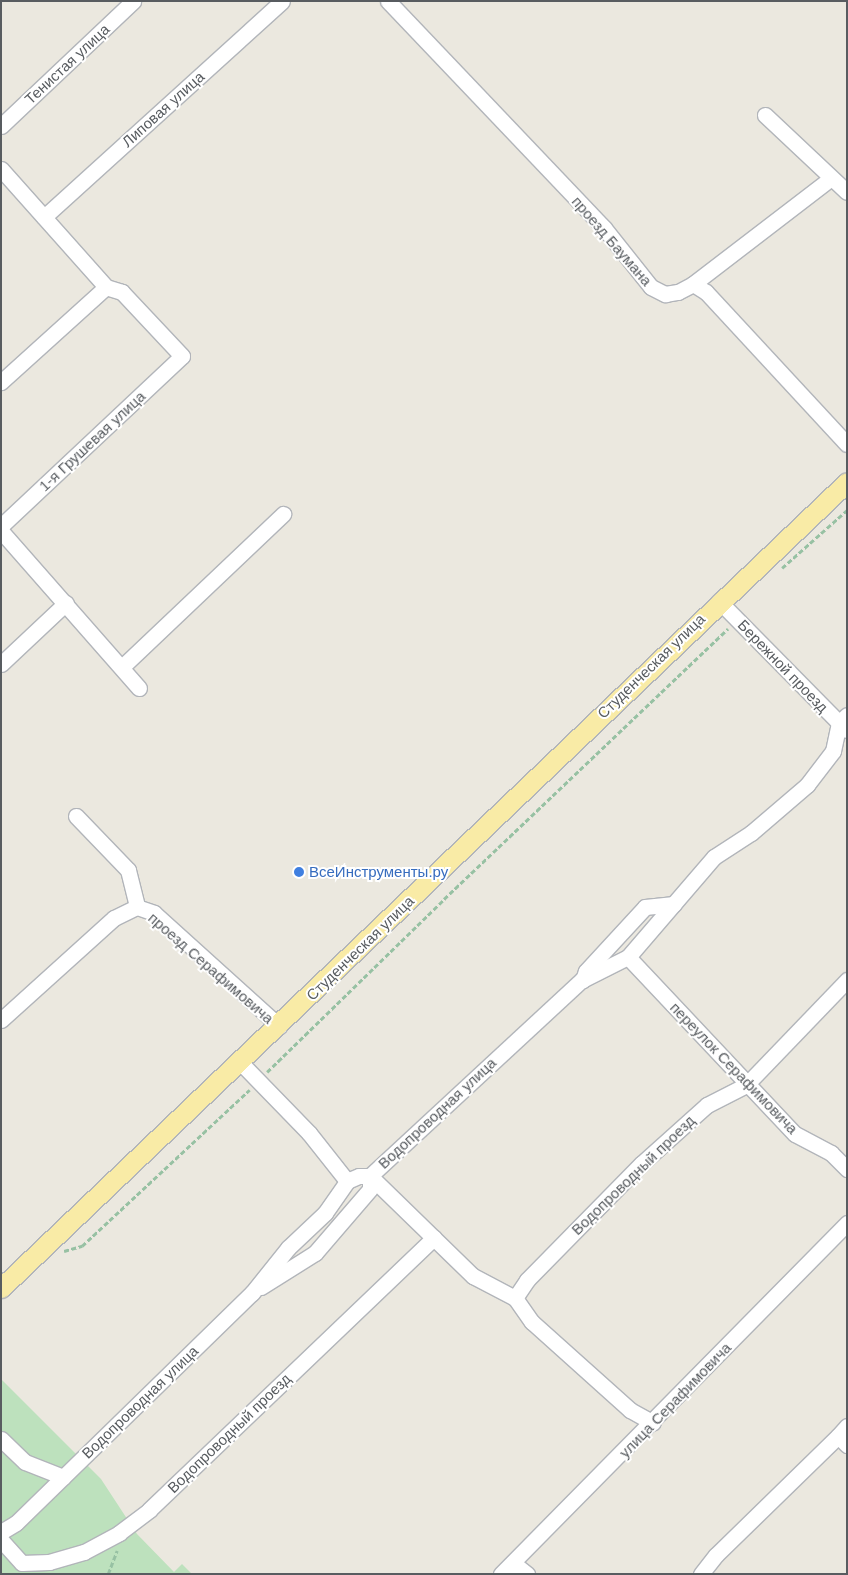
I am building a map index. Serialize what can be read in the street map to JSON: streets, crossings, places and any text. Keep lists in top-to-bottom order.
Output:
{
  "streets": {
    "main road": ["Студенческая улица"],
    "street": [
      "Тенистая улица",
      "Липовая улица",
      "проезд Баумана",
      "1-я Грушевая улица",
      "Бережной проезд",
      "проезд Серафимовича",
      "переулок Серафимовича",
      "Водопроводная улица",
      "Водопроводный проезд",
      "улица Серафимовича"
    ]
  },
  "crossings": [
    ["Студенческая улица", "Бережной проезд"],
    ["Студенческая улица", "проезд Серафимовича"],
    ["Бережной проезд", "Водопроводная улица"],
    ["переулок Серафимовича", "Водопроводная улица"],
    ["переулок Серафимовича", "Водопроводный проезд"]
  ],
  "places": ["ВсеИнструменты.ру"]
}
